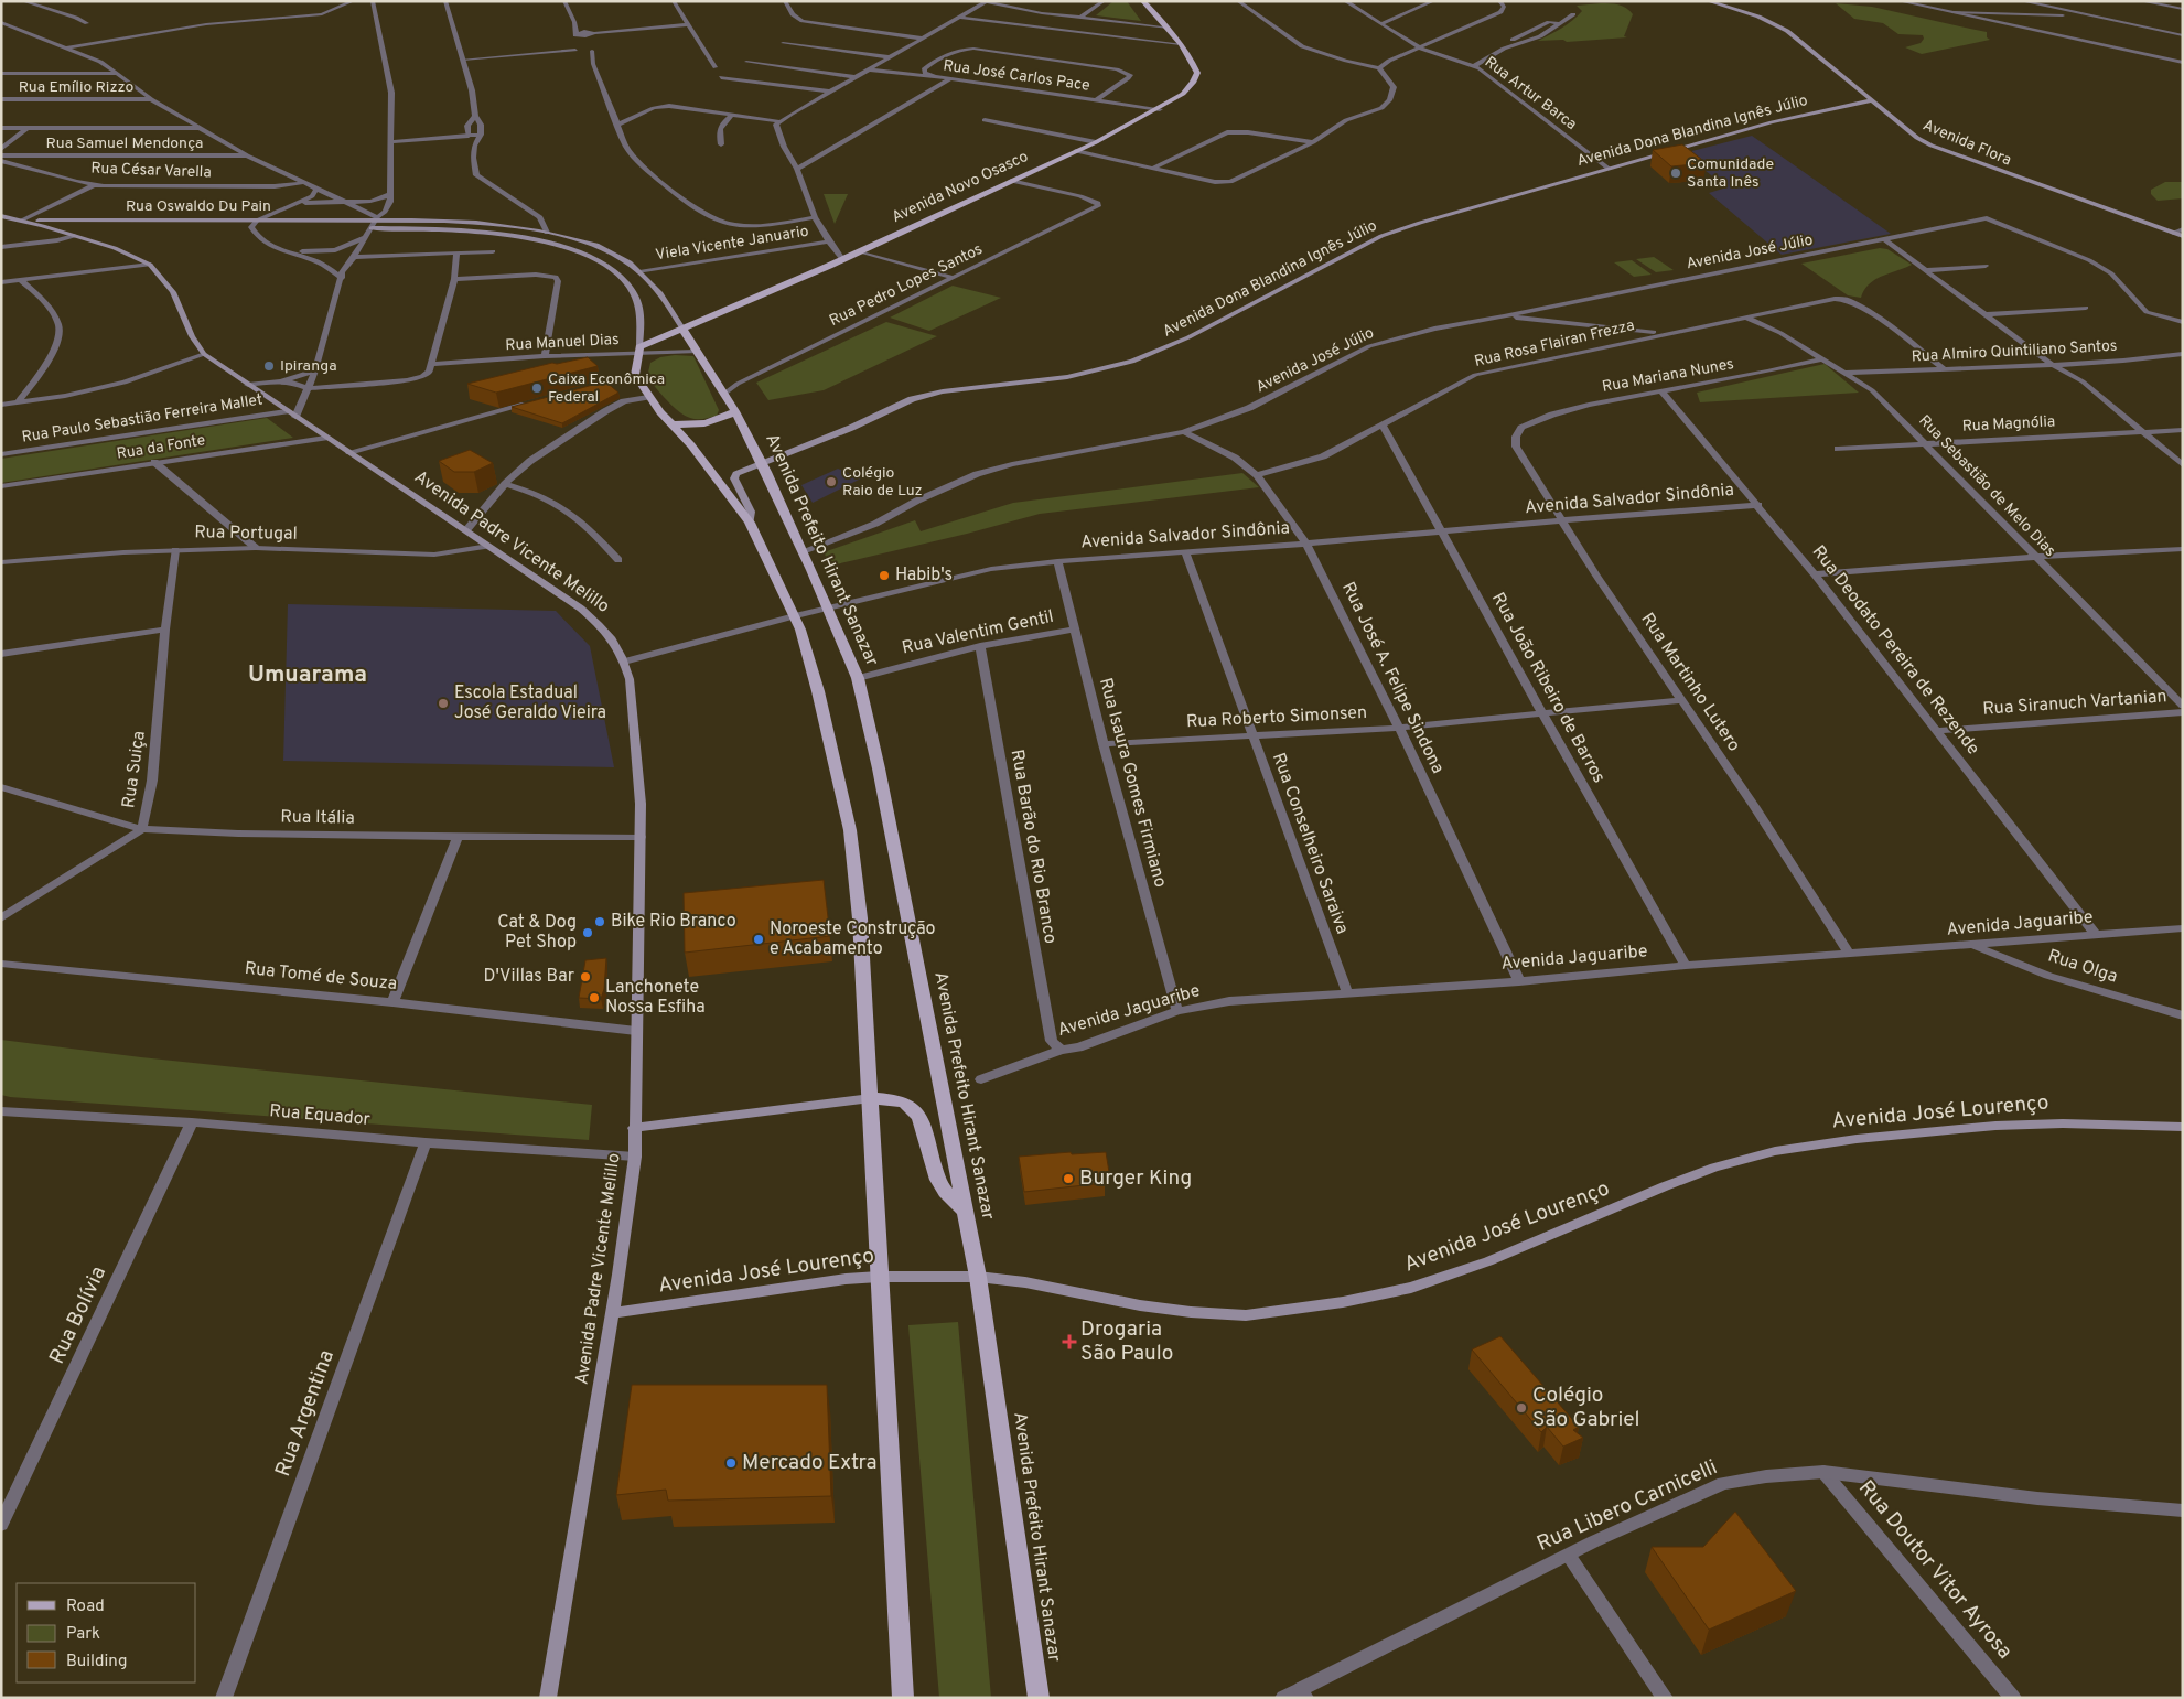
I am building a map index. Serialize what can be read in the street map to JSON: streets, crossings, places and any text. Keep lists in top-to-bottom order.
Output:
{
  "streets": {
    "main road": [
      "Avenida Dona Blandina Ignês Júlio",
      "Avenida Flora",
      "Avenida Novo Osasco",
      "Rua Oswaldo Du Pain",
      "Avenida Padre Vicente Melillo",
      "Avenida Prefeito Hirant Sanazar",
      "Avenida José Lourenço"
    ],
    "street": [
      "Rua José Carlos Pace",
      "Rua Emílio Rizzo",
      "Rua Artur Barca",
      "Rua Samuel Mendonça",
      "Rua César Varella",
      "Viela Vicente Januario",
      "Avenida José Júlio",
      "Rua Pedro Lopes Santos",
      "Rua Manuel Dias",
      "Rua Rosa Flairan Frezza",
      "Rua Almiro Quintiliano Santos",
      "Rua Mariana Nunes",
      "Rua Paulo Sebastião Ferreira Mallet",
      "Rua Magnólia",
      "Rua da Fonte",
      "Rua Sebastião de Melo Dias",
      "Avenida Salvador Sindônia",
      "Rua Portugal",
      "Rua Valentim Gentil",
      "Rua Deodato Pereira de Rezende",
      "Rua José A. Felipe Sindona",
      "Rua Martinho Lutero",
      "Rua João Ribeiro de Barros",
      "Rua Siranuch Vartanian",
      "Rua Roberto Simonsen",
      "Rua Suiça",
      "Rua Isaura Gomes Firmiano",
      "Rua Itália",
      "Rua Conselheiro Saraiva",
      "Rua Barão do Rio Branco",
      "Avenida Jaguaribe",
      "Rua Olga",
      "Rua Tomé de Souza",
      "Rua Equador",
      "Rua Bolívia",
      "Rua Argentina",
      "Rua Libero Carnicelli",
      "Rua Doutor Vitor Ayrosa"
    ]
  },
  "crossings": [
    ["Rua José Carlos Pace", "Avenida Novo Osasco"],
    ["Rua Artur Barca", "Avenida Dona Blandina Ignês Júlio"],
    ["Avenida Dona Blandina Ignês Júlio", "Avenida Flora"],
    ["Avenida Dona Blandina Ignês Júlio", "Avenida Prefeito Hirant Sanazar"],
    ["Avenida Novo Osasco", "Rua Pedro Lopes Santos"],
    ["Avenida Novo Osasco", "Rua Manuel Dias"],
    ["Avenida Novo Osasco", "Avenida Prefeito Hirant Sanazar"],
    ["Rua Oswaldo Du Pain", "Avenida Prefeito Hirant Sanazar"],
    ["Viela Vicente Januario", "Avenida Prefeito Hirant Sanazar"],
    ["Avenida José Júlio", "Avenida Prefeito Hirant Sanazar"],
    ["Avenida José Júlio", "Rua José A. Felipe Sindona"],
    ["Rua Pedro Lopes Santos", "Avenida Prefeito Hirant Sanazar"],
    ["Rua Manuel Dias", "Avenida Prefeito Hirant Sanazar"],
    ["Rua Rosa Flairan Frezza", "Rua Almiro Quintiliano Santos"],
    ["Rua Rosa Flairan Frezza", "Rua Sebastião de Melo Dias"],
    ["Rua Rosa Flairan Frezza", "Rua José A. Felipe Sindona"],
    ["Rua Rosa Flairan Frezza", "Rua João Ribeiro de Barros"],
    ["Rua Almiro Quintiliano Santos", "Rua Sebastião de Melo Dias"],
    ["Rua Mariana Nunes", "Rua Sebastião de Melo Dias"],
    ["Rua Mariana Nunes", "Rua Deodato Pereira de Rezende"],
    ["Rua Mariana Nunes", "Rua Martinho Lutero"],
    ["Rua Paulo Sebastião Ferreira Mallet", "Avenida Padre Vicente Melillo"],
    ["Rua Magnólia", "Rua Sebastião de Melo Dias"],
    ["Rua da Fonte", "Avenida Padre Vicente Melillo"],
    ["Avenida Salvador Sindônia", "Avenida Padre Vicente Melillo"],
    ["Avenida Salvador Sindônia", "Avenida Prefeito Hirant Sanazar"],
    ["Avenida Salvador Sindônia", "Rua Deodato Pereira de Rezende"],
    ["Avenida Salvador Sindônia", "Rua José A. Felipe Sindona"],
    ["Avenida Salvador Sindônia", "Rua Martinho Lutero"],
    ["Avenida Salvador Sindônia", "Rua João Ribeiro de Barros"],
    ["Avenida Salvador Sindônia", "Rua Isaura Gomes Firmiano"],
    ["Avenida Salvador Sindônia", "Rua Conselheiro Saraiva"],
    ["Rua Portugal", "Avenida Padre Vicente Melillo"],
    ["Rua Portugal", "Rua Suiça"],
    ["Avenida Padre Vicente Melillo", "Rua Itália"],
    ["Avenida Padre Vicente Melillo", "Rua Tomé de Souza"],
    ["Avenida Padre Vicente Melillo", "Avenida José Lourenço"],
    ["Avenida Padre Vicente Melillo", "Rua Equador"],
    ["Avenida Prefeito Hirant Sanazar", "Rua Valentim Gentil"],
    ["Avenida Prefeito Hirant Sanazar", "Avenida José Lourenço"],
    ["Rua Valentim Gentil", "Rua Isaura Gomes Firmiano"],
    ["Rua Valentim Gentil", "Rua Barão do Rio Branco"],
    ["Rua Deodato Pereira de Rezende", "Rua Siranuch Vartanian"],
    ["Rua Deodato Pereira de Rezende", "Avenida Jaguaribe"],
    ["Rua José A. Felipe Sindona", "Rua Roberto Simonsen"],
    ["Rua José A. Felipe Sindona", "Avenida Jaguaribe"],
    ["Rua Martinho Lutero", "Rua Roberto Simonsen"],
    ["Rua Martinho Lutero", "Avenida Jaguaribe"],
    ["Rua João Ribeiro de Barros", "Rua Roberto Simonsen"],
    ["Rua João Ribeiro de Barros", "Avenida Jaguaribe"],
    ["Rua Roberto Simonsen", "Rua Isaura Gomes Firmiano"],
    ["Rua Roberto Simonsen", "Rua Conselheiro Saraiva"],
    ["Rua Suiça", "Rua Itália"],
    ["Rua Isaura Gomes Firmiano", "Avenida Jaguaribe"],
    ["Rua Conselheiro Saraiva", "Avenida Jaguaribe"],
    ["Rua Barão do Rio Branco", "Avenida Jaguaribe"],
    ["Avenida Jaguaribe", "Rua Olga"],
    ["Rua Equador", "Rua Bolívia"],
    ["Rua Equador", "Rua Argentina"],
    ["Rua Libero Carnicelli", "Rua Doutor Vitor Ayrosa"]
  ],
  "districts": ["Umuarama"],
  "places": {
    "other": [
      "Comunidade Santa Inês",
      "Ipiranga",
      "Caixa Econômica Federal",
      "Colégio Raio de Luz",
      "Habib's",
      "Escola Estadual José Geraldo Vieira",
      "Bike Rio Branco",
      "Cat & Dog Pet Shop",
      "Noroeste Construção e Acabamento",
      "D'Villas Bar",
      "Lanchonete Nossa Esfiha",
      "Burger King",
      "Colégio São Gabriel",
      "Mercado Extra"
    ],
    "health": ["Drogaria São Paulo"]
  },
  "legend": ["Road", "Park", "Building"]
}
